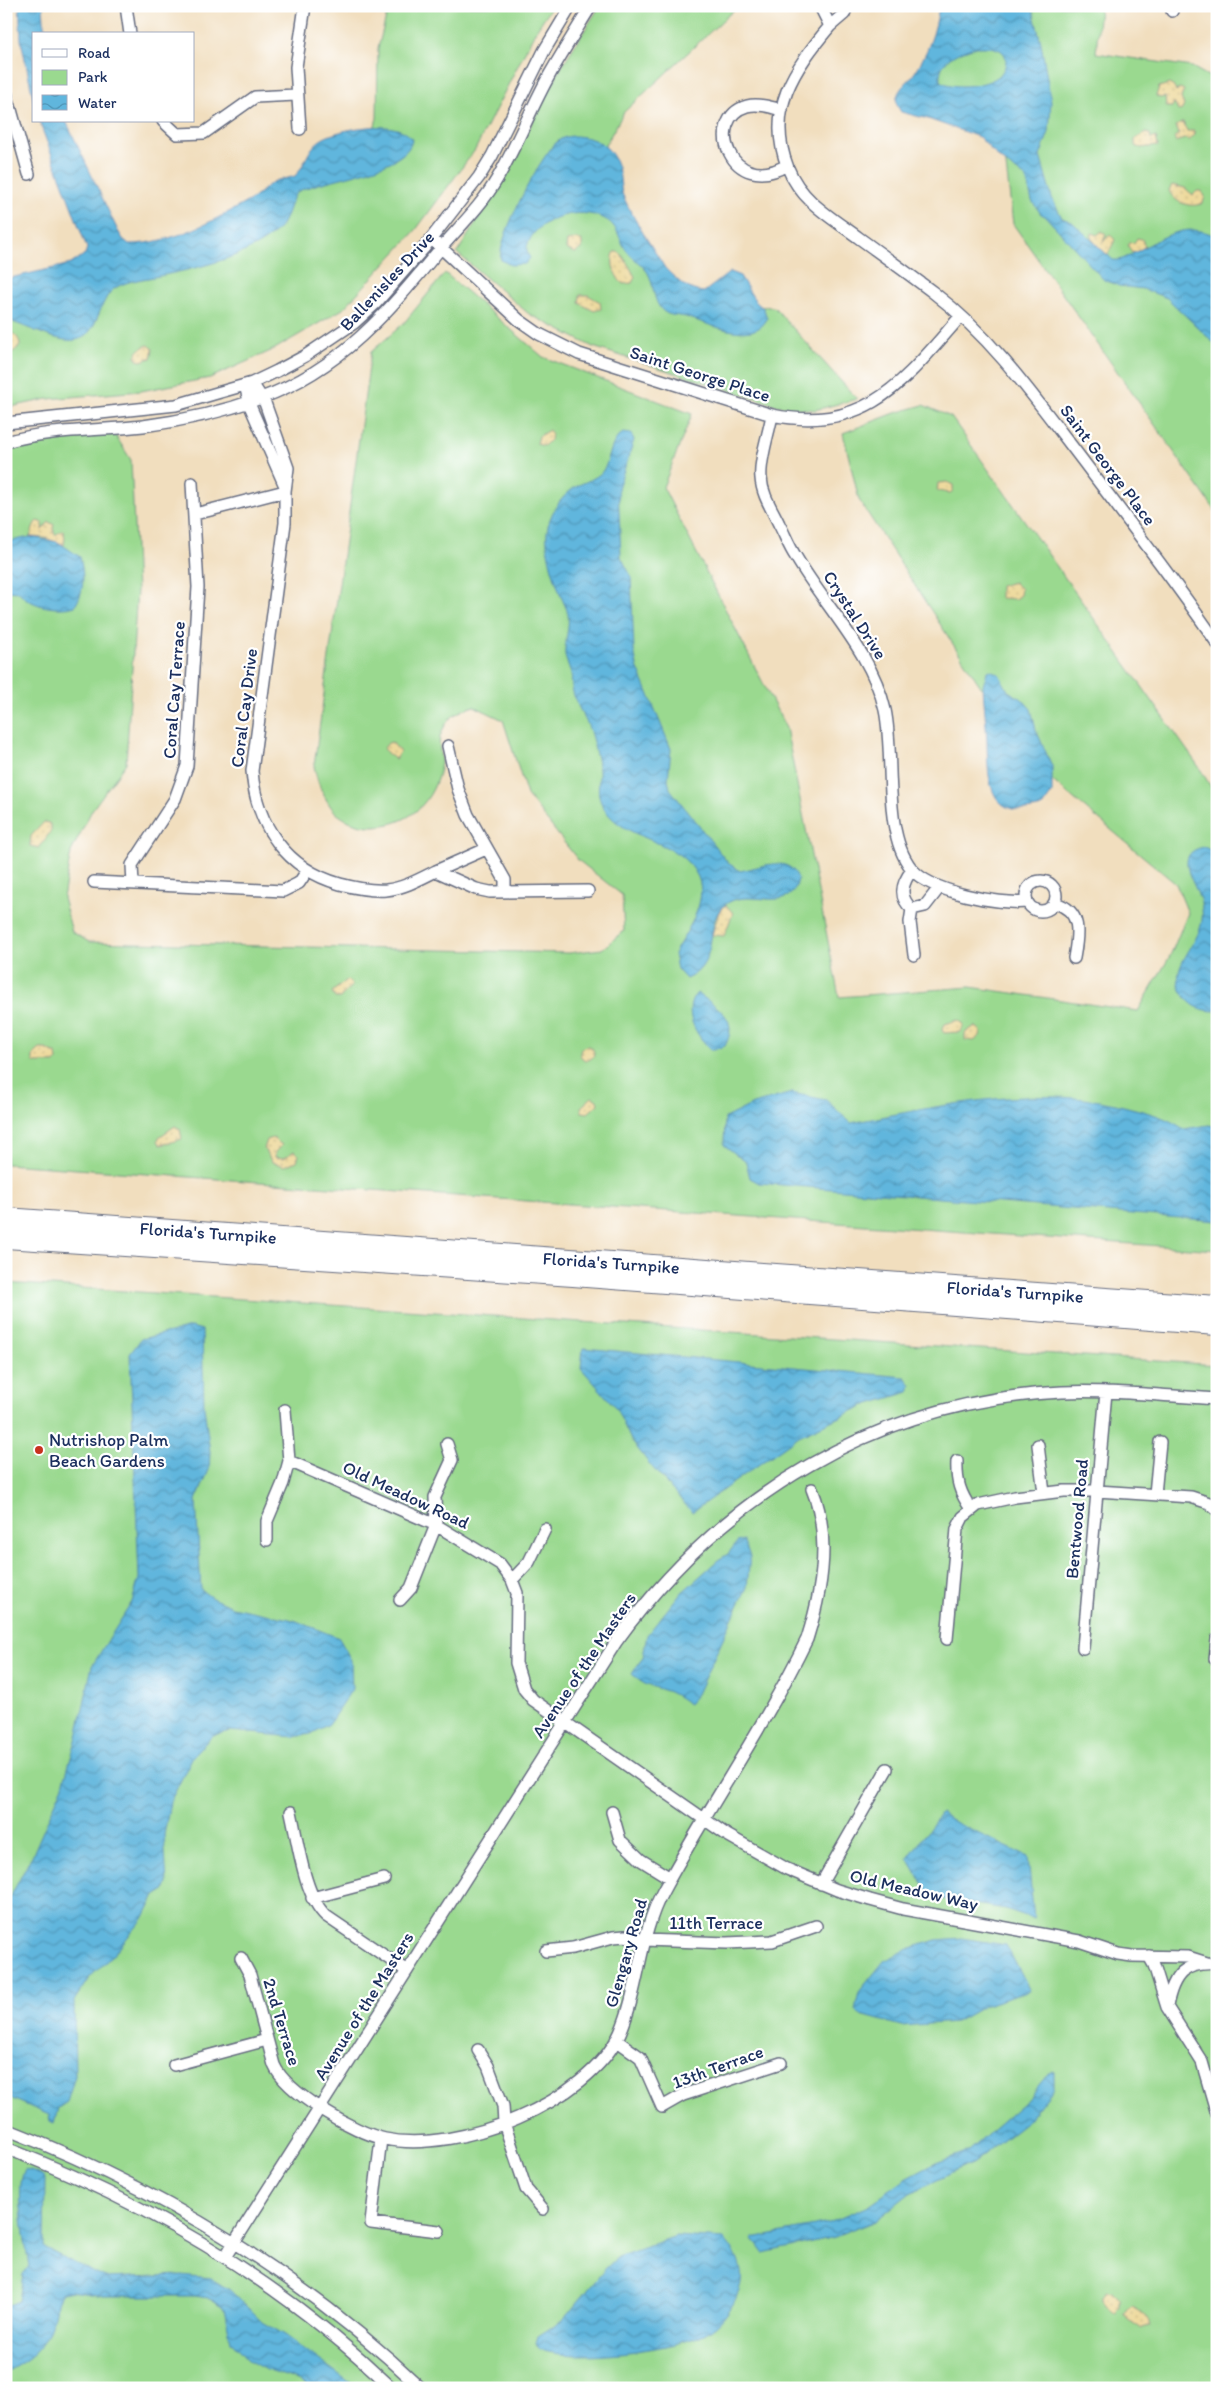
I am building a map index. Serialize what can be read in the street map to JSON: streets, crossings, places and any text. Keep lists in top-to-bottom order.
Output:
{
  "streets": {
    "highway": ["Florida's Turnpike"],
    "street": [
      "Ballenisles Drive",
      "Saint George Place",
      "Crystal Drive",
      "Coral Cay Terrace",
      "Coral Cay Drive",
      "Old Meadow Road",
      "Bentwood Road",
      "Avenue of the Masters",
      "Old Meadow Way",
      "11th Terrace",
      "Glengary Road",
      "2nd Terrace",
      "13th Terrace"
    ]
  },
  "crossings": [
    ["Ballenisles Drive", "Saint George Place"],
    ["Ballenisles Drive", "Coral Cay Drive"],
    ["Saint George Place", "Crystal Drive"],
    ["Old Meadow Road", "Avenue of the Masters"],
    ["Old Meadow Road", "Old Meadow Way"],
    ["Bentwood Road", "Avenue of the Masters"],
    ["Avenue of the Masters", "Old Meadow Way"],
    ["Avenue of the Masters", "Glengary Road"],
    ["Avenue of the Masters", "2nd Terrace"],
    ["Old Meadow Way", "Glengary Road"],
    ["11th Terrace", "Glengary Road"],
    ["Glengary Road", "2nd Terrace"],
    ["Glengary Road", "13th Terrace"]
  ],
  "places": ["Nutrishop Palm Beach Gardens"],
  "legend": ["Road", "Park", "Water"]
}
